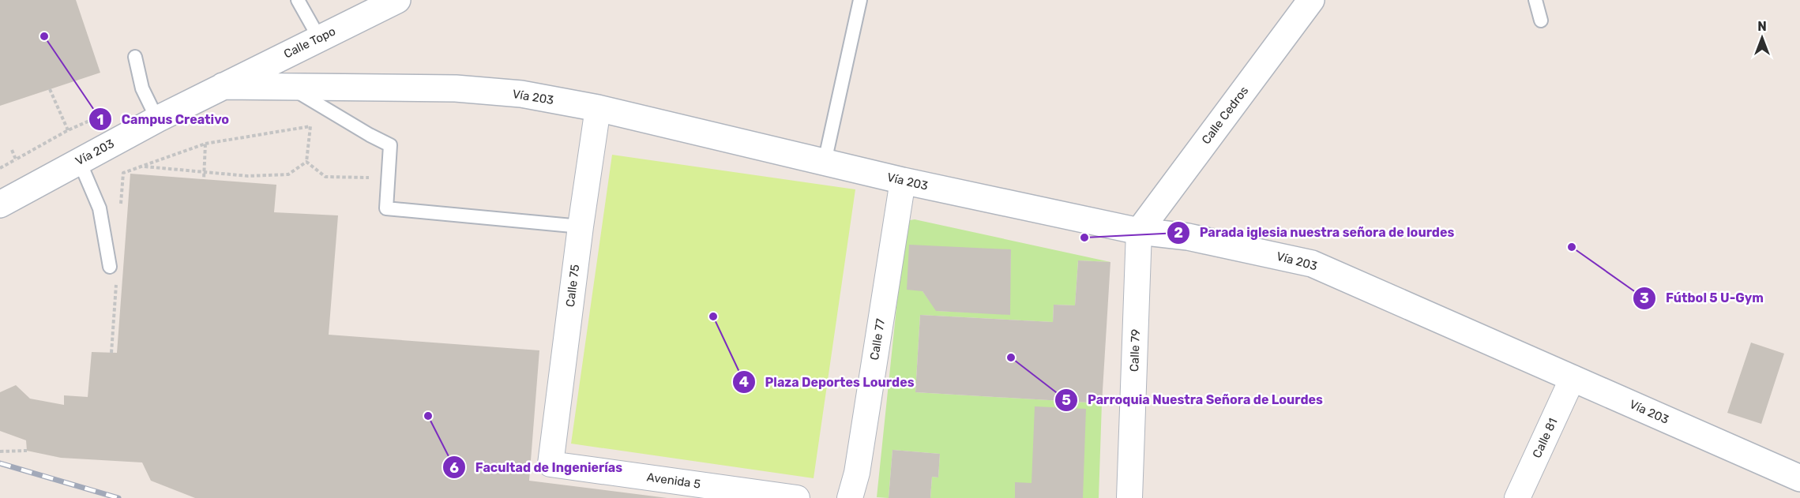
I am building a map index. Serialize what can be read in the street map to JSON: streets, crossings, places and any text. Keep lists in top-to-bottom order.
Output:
{
  "streets": {
    "main road": ["Calle Topo", "Vía 203", "Calle Cedros"],
    "street": [
      "Calle 75",
      "Calle 77",
      "Calle 79",
      "Calle 81",
      "Avenida 5"
    ]
  },
  "crossings": [
    ["Calle Topo", "Vía 203"],
    ["Vía 203", "Calle Cedros"],
    ["Vía 203", "Calle 75"],
    ["Vía 203", "Calle 77"],
    ["Vía 203", "Calle 79"],
    ["Vía 203", "Calle 81"],
    ["Calle Cedros", "Calle 79"],
    ["Calle 75", "Avenida 5"]
  ],
  "places": [
    "Campus Creativo",
    "Parada iglesia nuestra señora de lourdes",
    "Fútbol 5 U-Gym",
    "Plaza Deportes Lourdes",
    "Parroquia Nuestra Señora de Lourdes",
    "Facultad de Ingenierías"
  ],
  "north": "top"
}
